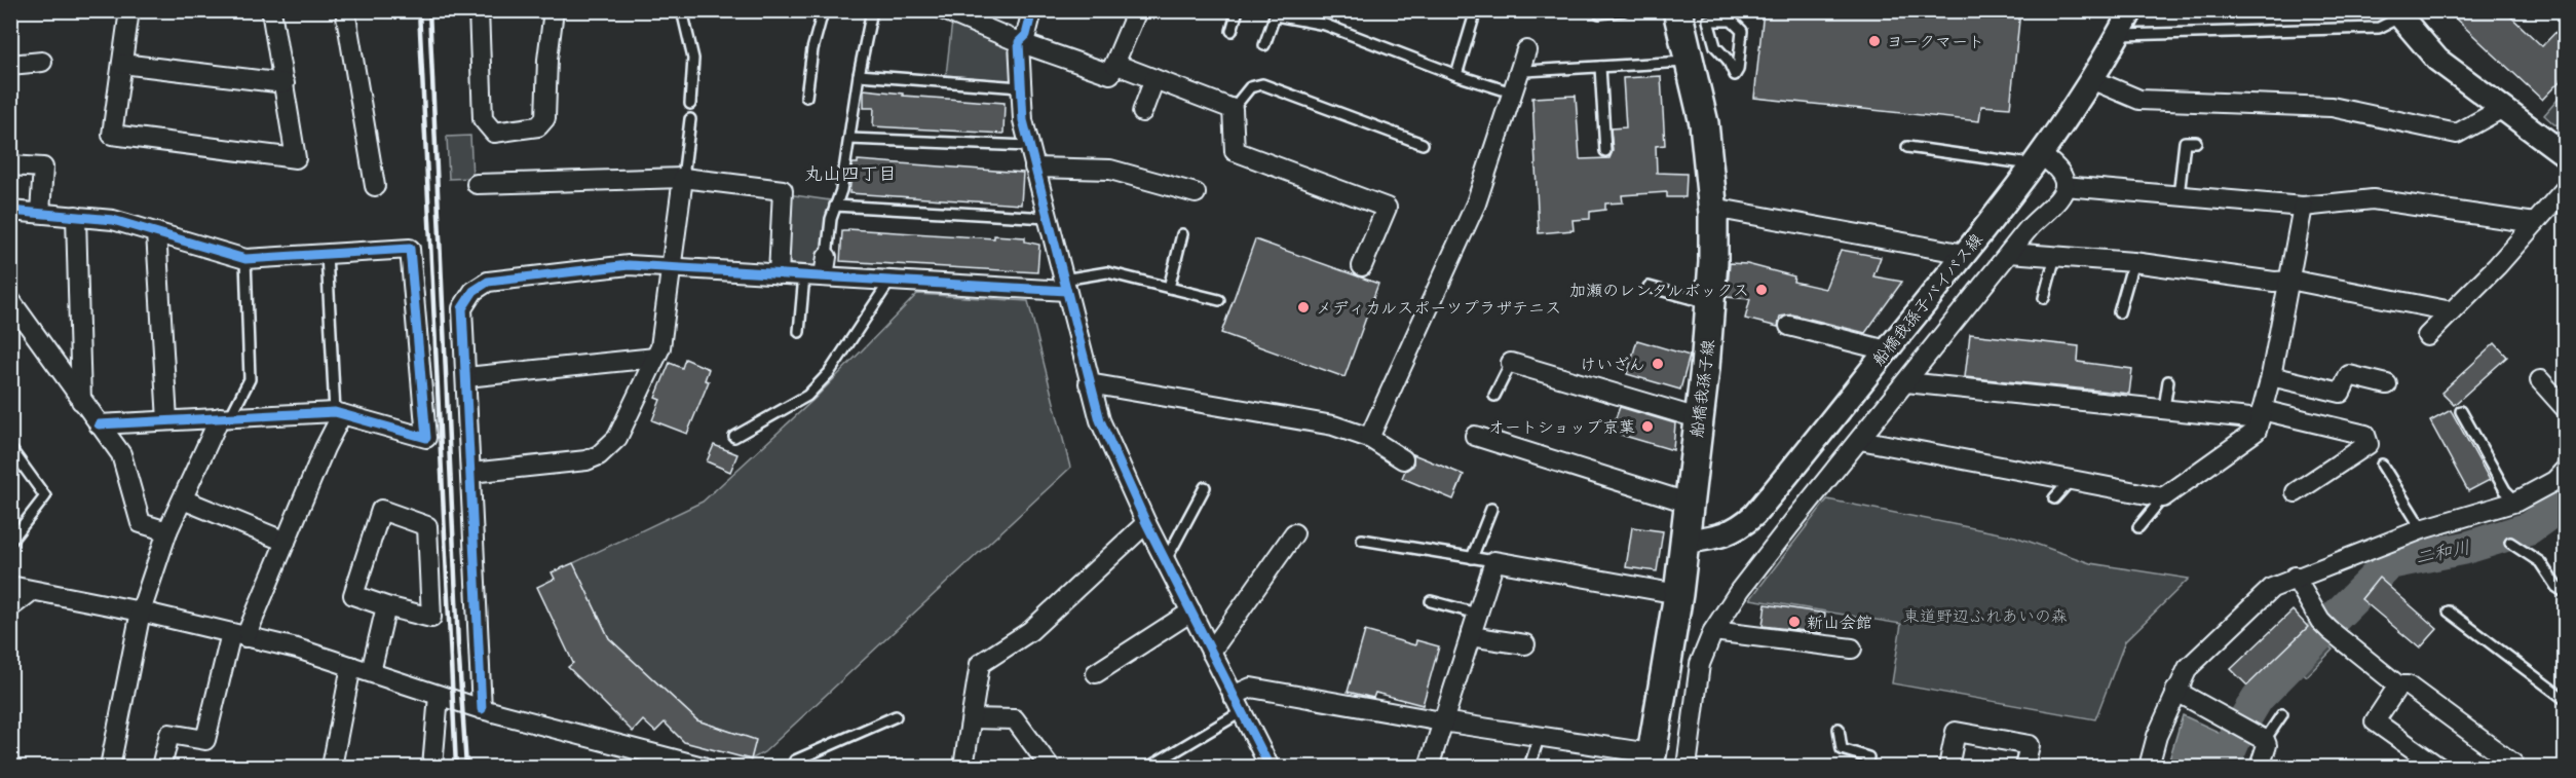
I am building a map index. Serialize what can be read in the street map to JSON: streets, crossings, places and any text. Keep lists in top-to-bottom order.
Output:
{
  "streets": {
    "main road": ["船橋我孫子線"],
    "street": ["船橋我孫子バイパス線"]
  },
  "crossings": [
    ["船橋我孫子バイパス線", "船橋我孫子線"]
  ],
  "districts": ["丸山四丁目"],
  "water": ["二和川"],
  "parks": ["東道野辺ふれあいの森"],
  "places": [
    "ヨークマート",
    "加瀬のレンタルボックス",
    "メディカルスポーツプラザテニス",
    "けいざん",
    "オートショップ京葉",
    "新山会館"
  ]
}
